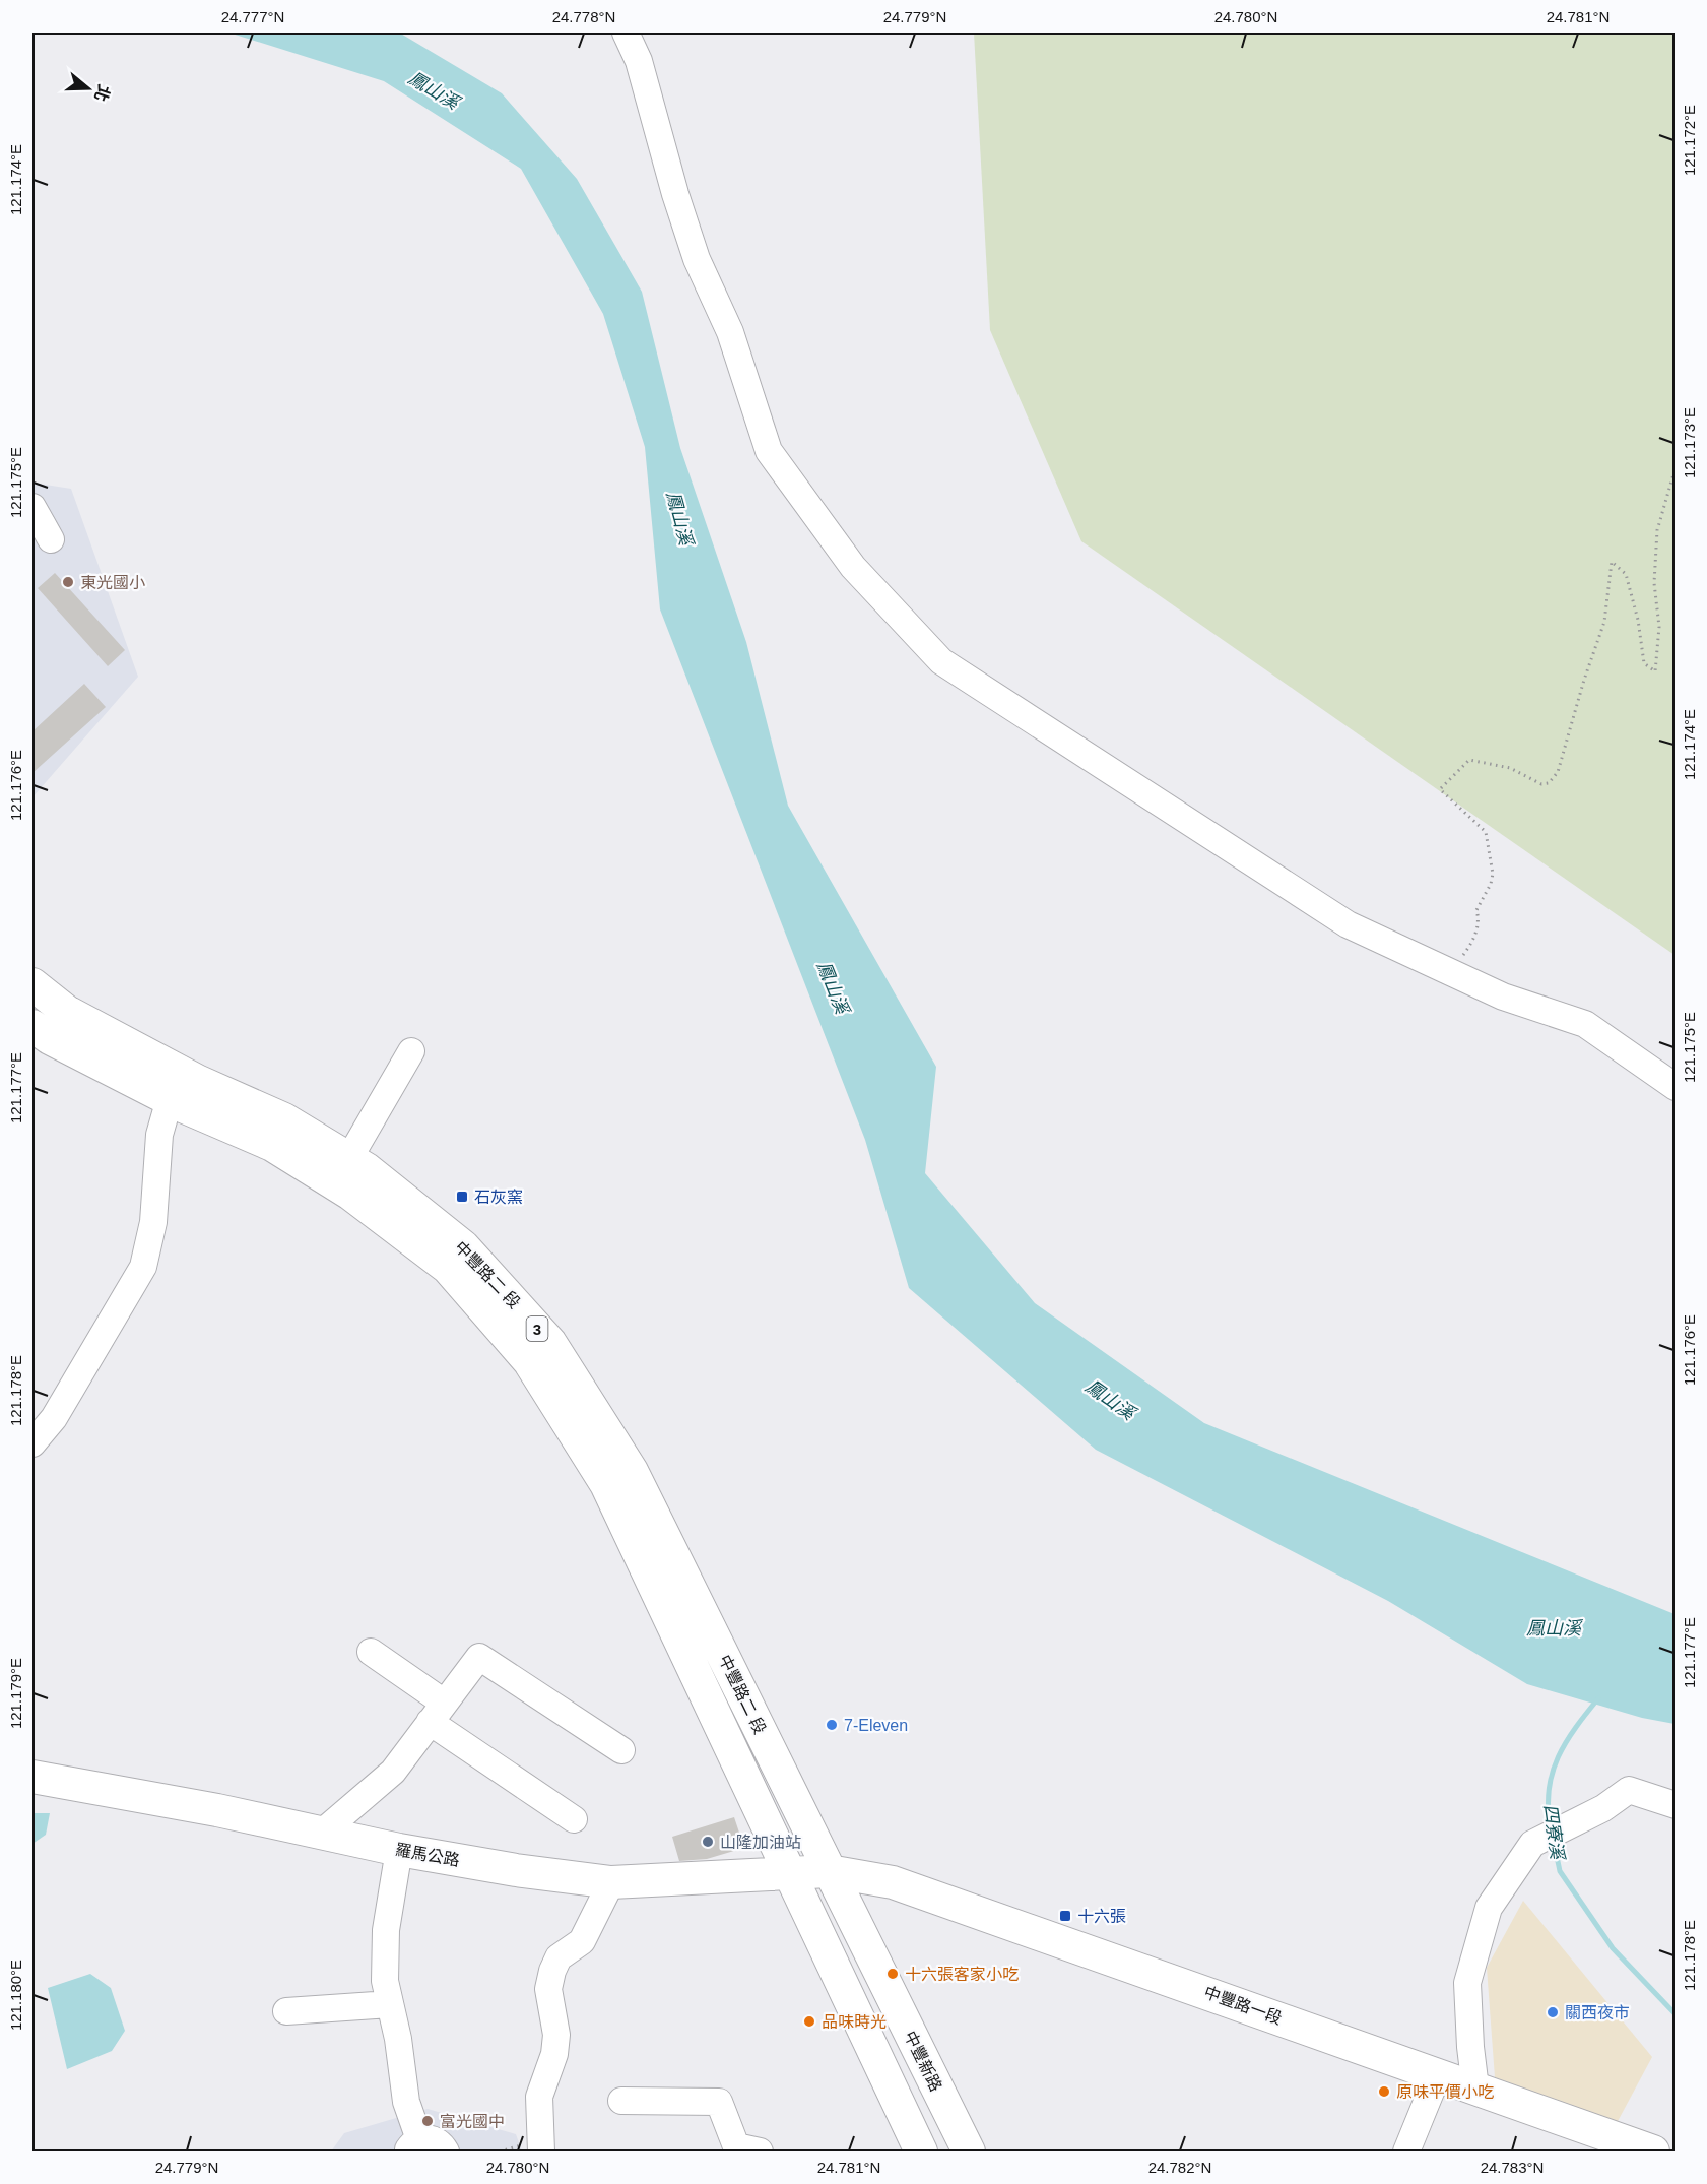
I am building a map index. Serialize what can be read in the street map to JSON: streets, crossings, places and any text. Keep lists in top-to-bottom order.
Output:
{
  "streets": {
    "main road": [
      "中豐路二 段",
      "3",
      "羅馬公路",
      "中豐路一段",
      "中豐新路"
    ]
  },
  "crossings": [
    ["中豐路二 段", "3"],
    ["中豐路二 段", "羅馬公路"],
    ["中豐路二 段", "中豐路一段"],
    ["中豐路二 段", "中豐新路"],
    ["3", "羅馬公路"],
    ["羅馬公路", "中豐路一段"],
    ["羅馬公路", "中豐新路"],
    ["中豐路一段", "中豐新路"]
  ],
  "water": ["鳳山溪", "四寮溪"],
  "places": {
    "other": [
      "東光國小",
      "7-Eleven",
      "山隆加油站",
      "十六張客家小吃",
      "關西夜市",
      "品味時光",
      "原味平價小吃",
      "富光國中"
    ],
    "transit": ["石灰窯", "十六張"]
  },
  "north": "right",
  "coordinates": [
    "24.777°N",
    "24.778°N",
    "24.779°N",
    "24.780°N",
    "24.781°N",
    "121.172°E",
    "121.174°E",
    "121.173°E",
    "121.175°E",
    "121.176°E",
    "121.177°E",
    "121.178°E",
    "121.179°E",
    "121.180°E",
    "24.782°N",
    "24.783°N"
  ]
}
